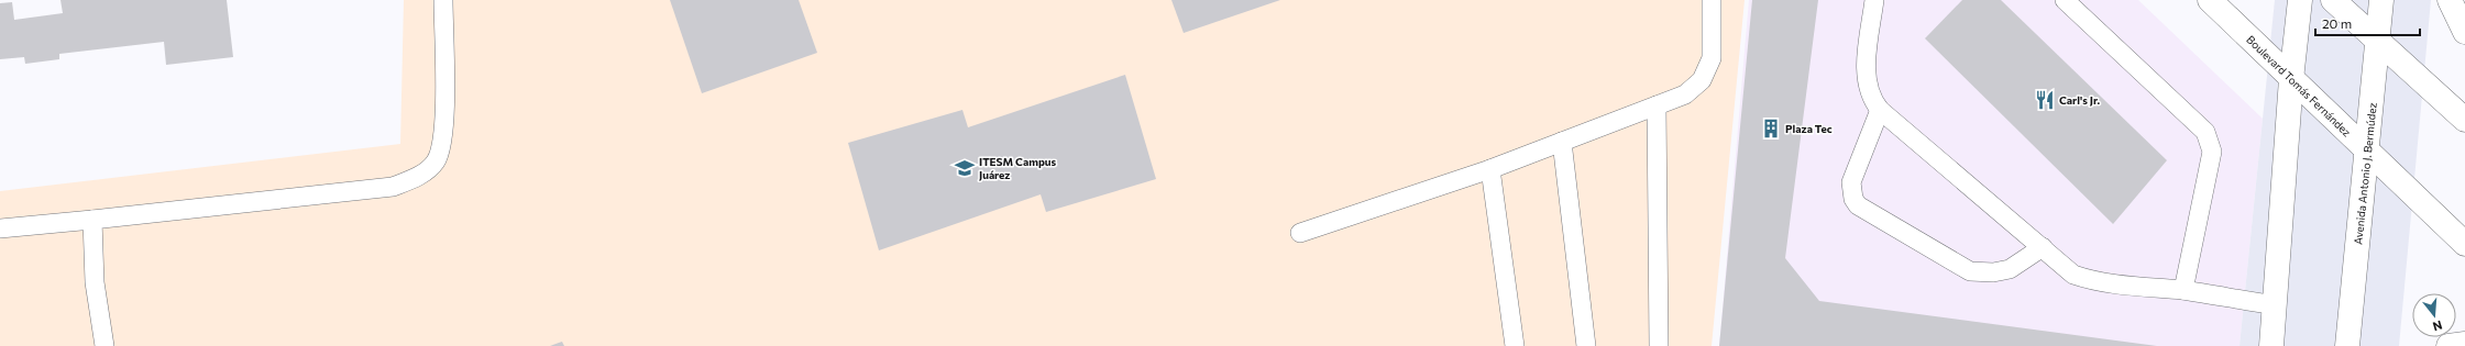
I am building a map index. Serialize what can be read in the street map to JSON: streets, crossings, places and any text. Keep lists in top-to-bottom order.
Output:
{
  "streets": {
    "main road": ["Boulevard Tomás Fernández", "Avenida Antonio J. Bermúdez"]
  },
  "crossings": [
    ["Boulevard Tomás Fernández", "Avenida Antonio J. Bermúdez"]
  ],
  "places": {
    "restaurant": ["Carl's Jr."],
    "building": ["Plaza Tec"],
    "school or university": ["ITESM Campus Juárez"]
  },
  "scale_bar": "20 m",
  "north": "bottom"
}
